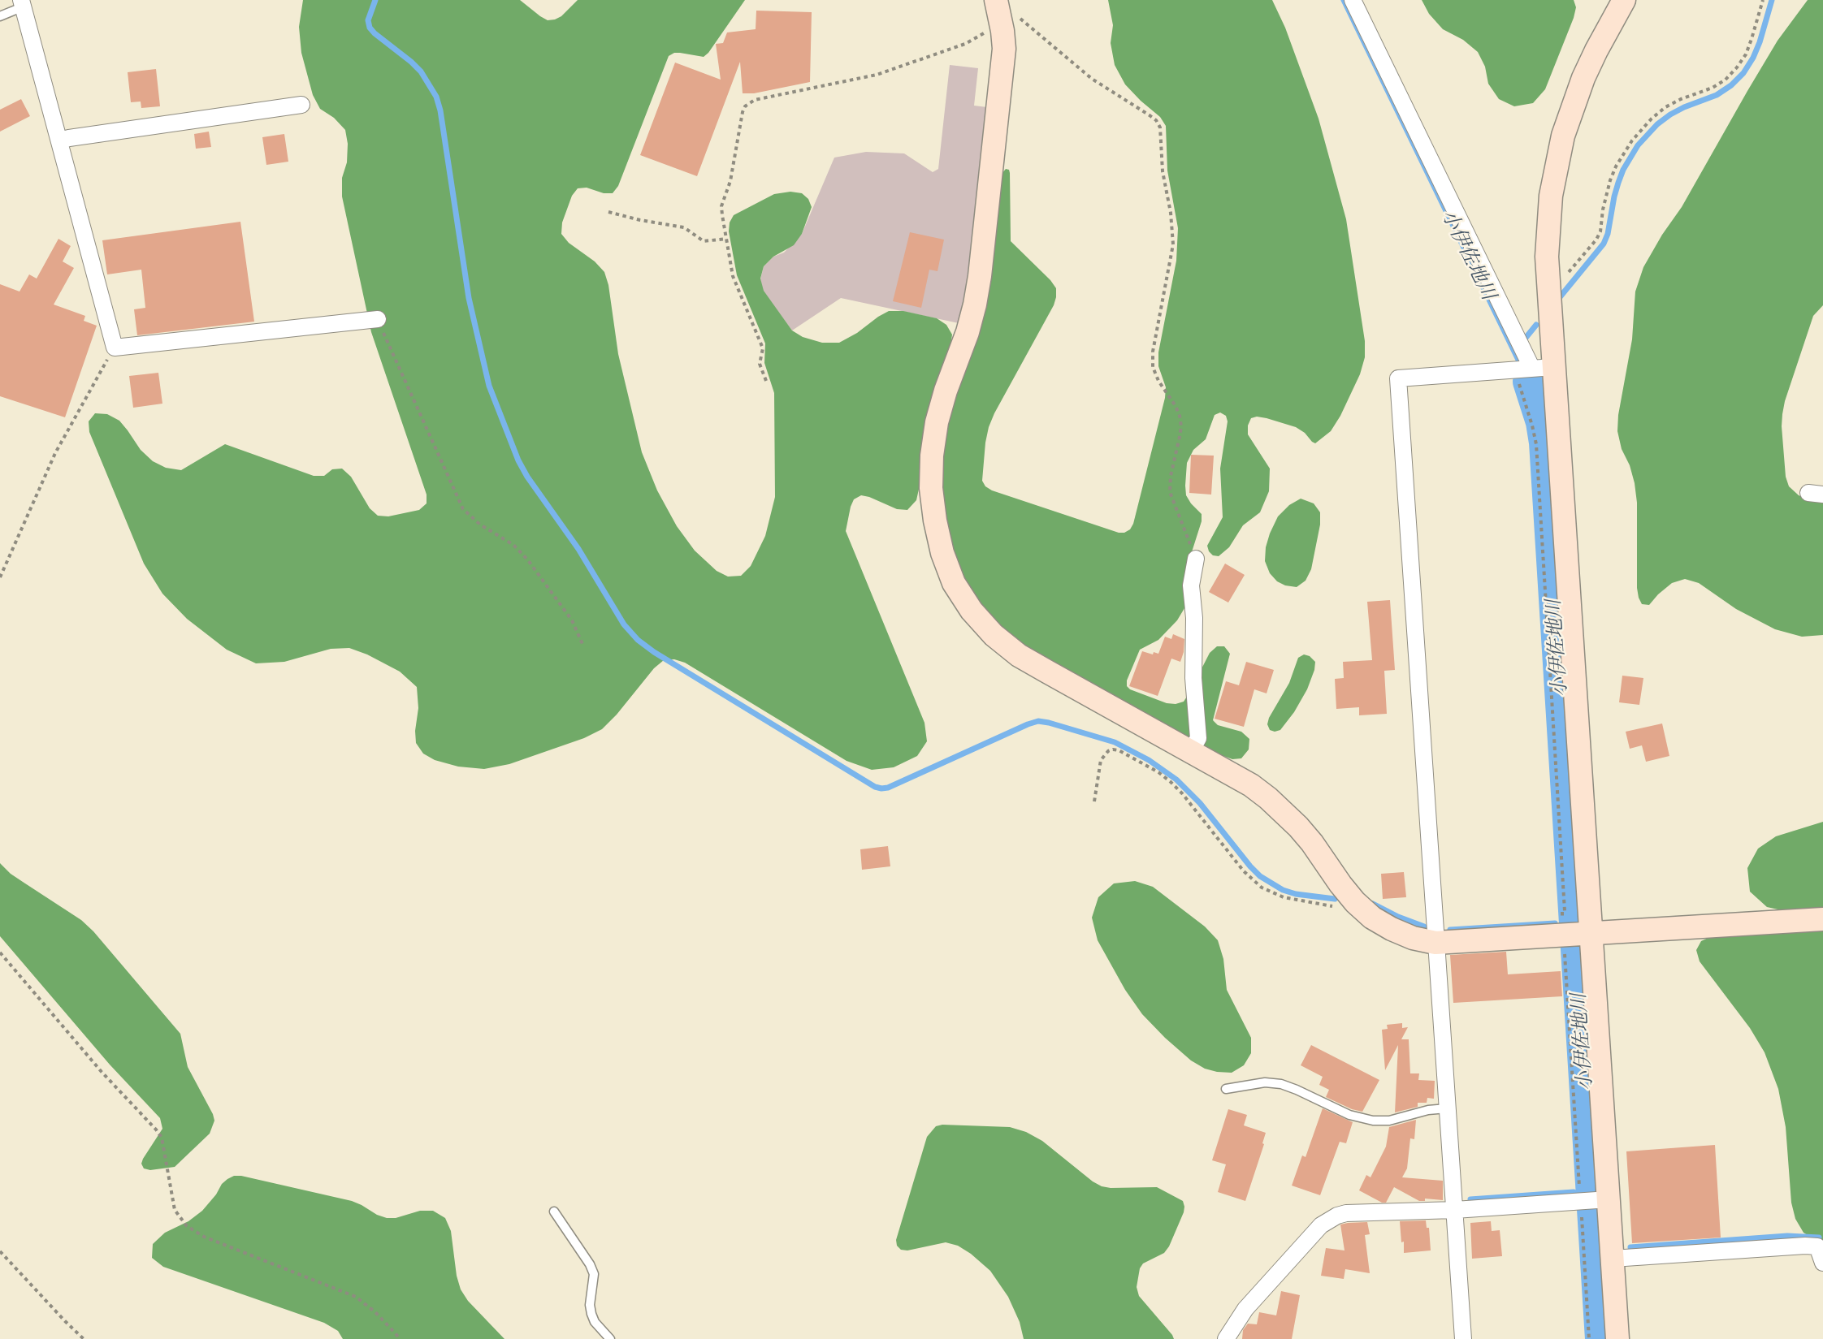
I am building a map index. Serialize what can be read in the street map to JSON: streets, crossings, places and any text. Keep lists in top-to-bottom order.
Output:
{
  "water": ["小伊佐地川"]
}
